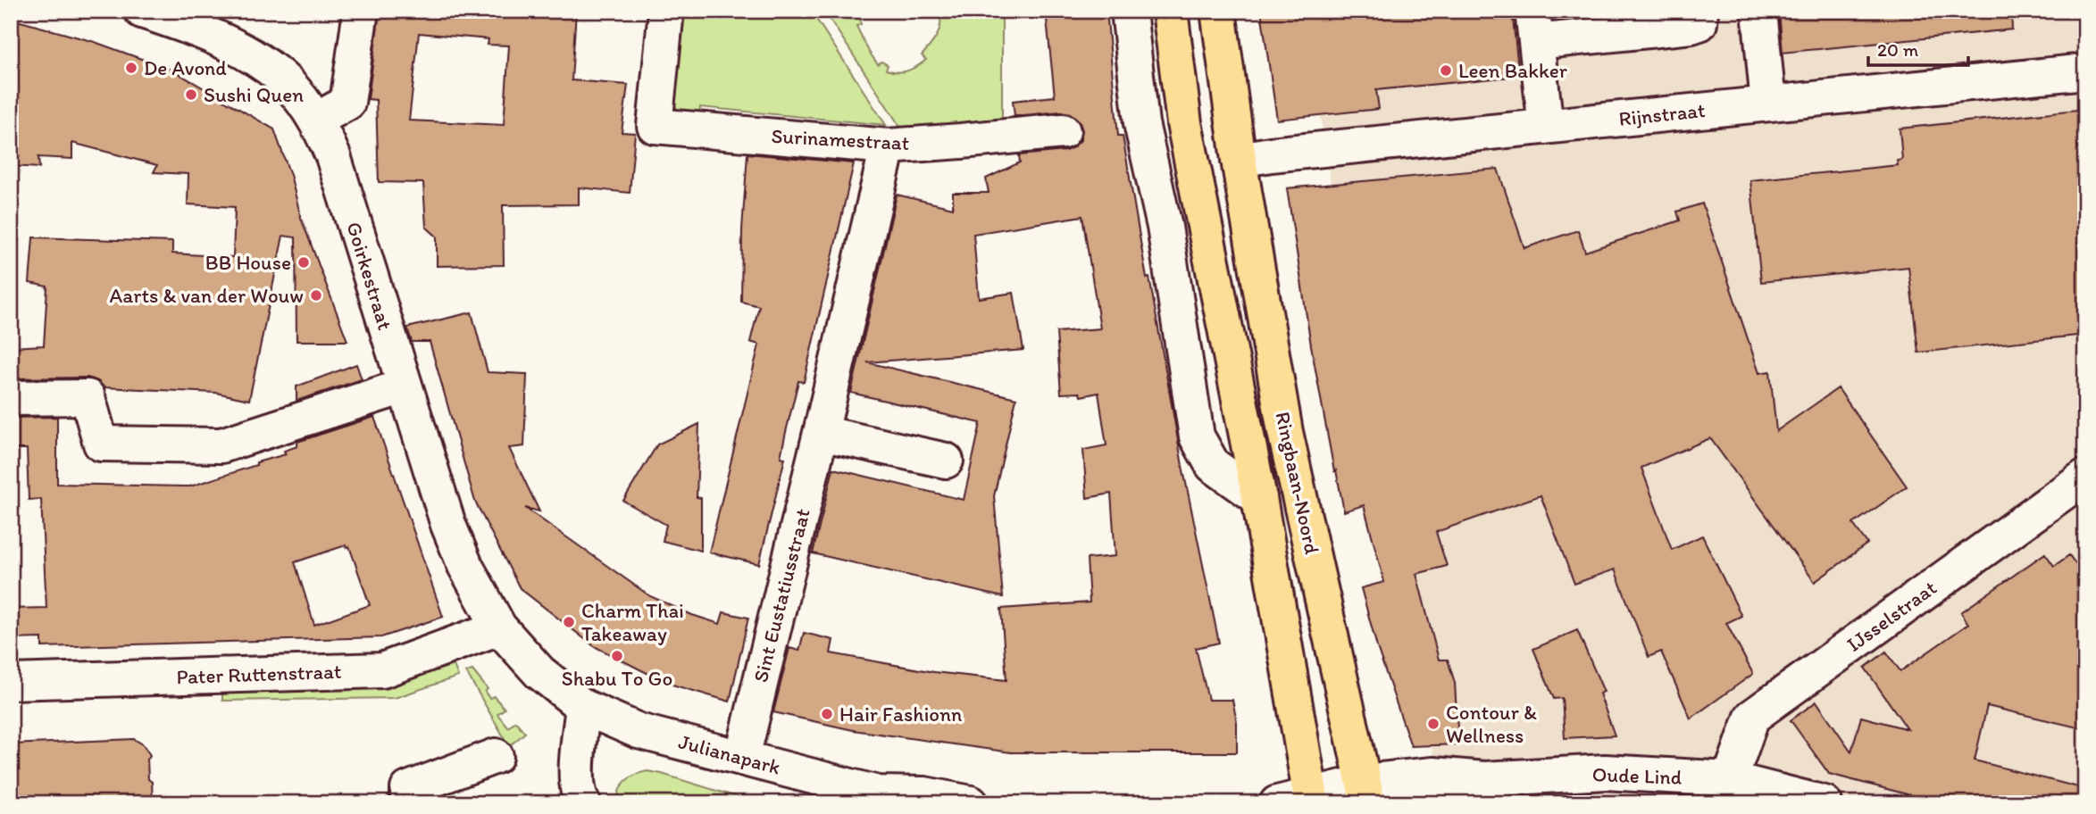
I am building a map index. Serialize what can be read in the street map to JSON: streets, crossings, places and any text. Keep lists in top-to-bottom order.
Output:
{
  "streets": {
    "main road": ["Ringbaan-Noord"],
    "street": [
      "Rijnstraat",
      "Surinamestraat",
      "Goirkestraat",
      "Sint Eustatiusstraat",
      "IJsselstraat",
      "Pater Ruttenstraat",
      "Julianapark",
      "Oude Lind"
    ]
  },
  "crossings": [
    ["Rijnstraat", "Ringbaan-Noord"],
    ["Surinamestraat", "Sint Eustatiusstraat"],
    ["Goirkestraat", "Pater Ruttenstraat"],
    ["Goirkestraat", "Julianapark"],
    ["Ringbaan-Noord", "Oude Lind"],
    ["Sint Eustatiusstraat", "Julianapark"],
    ["IJsselstraat", "Oude Lind"],
    ["Pater Ruttenstraat", "Julianapark"]
  ],
  "places": [
    "De Avond",
    "Leen Bakker",
    "Sushi Quen",
    "BB House",
    "Aarts & van der Wouw",
    "Charm Thai Takeaway",
    "Shabu To Go",
    "Hair Fashionn",
    "Contour & Wellness"
  ],
  "scale_bar": "20 m"
}
